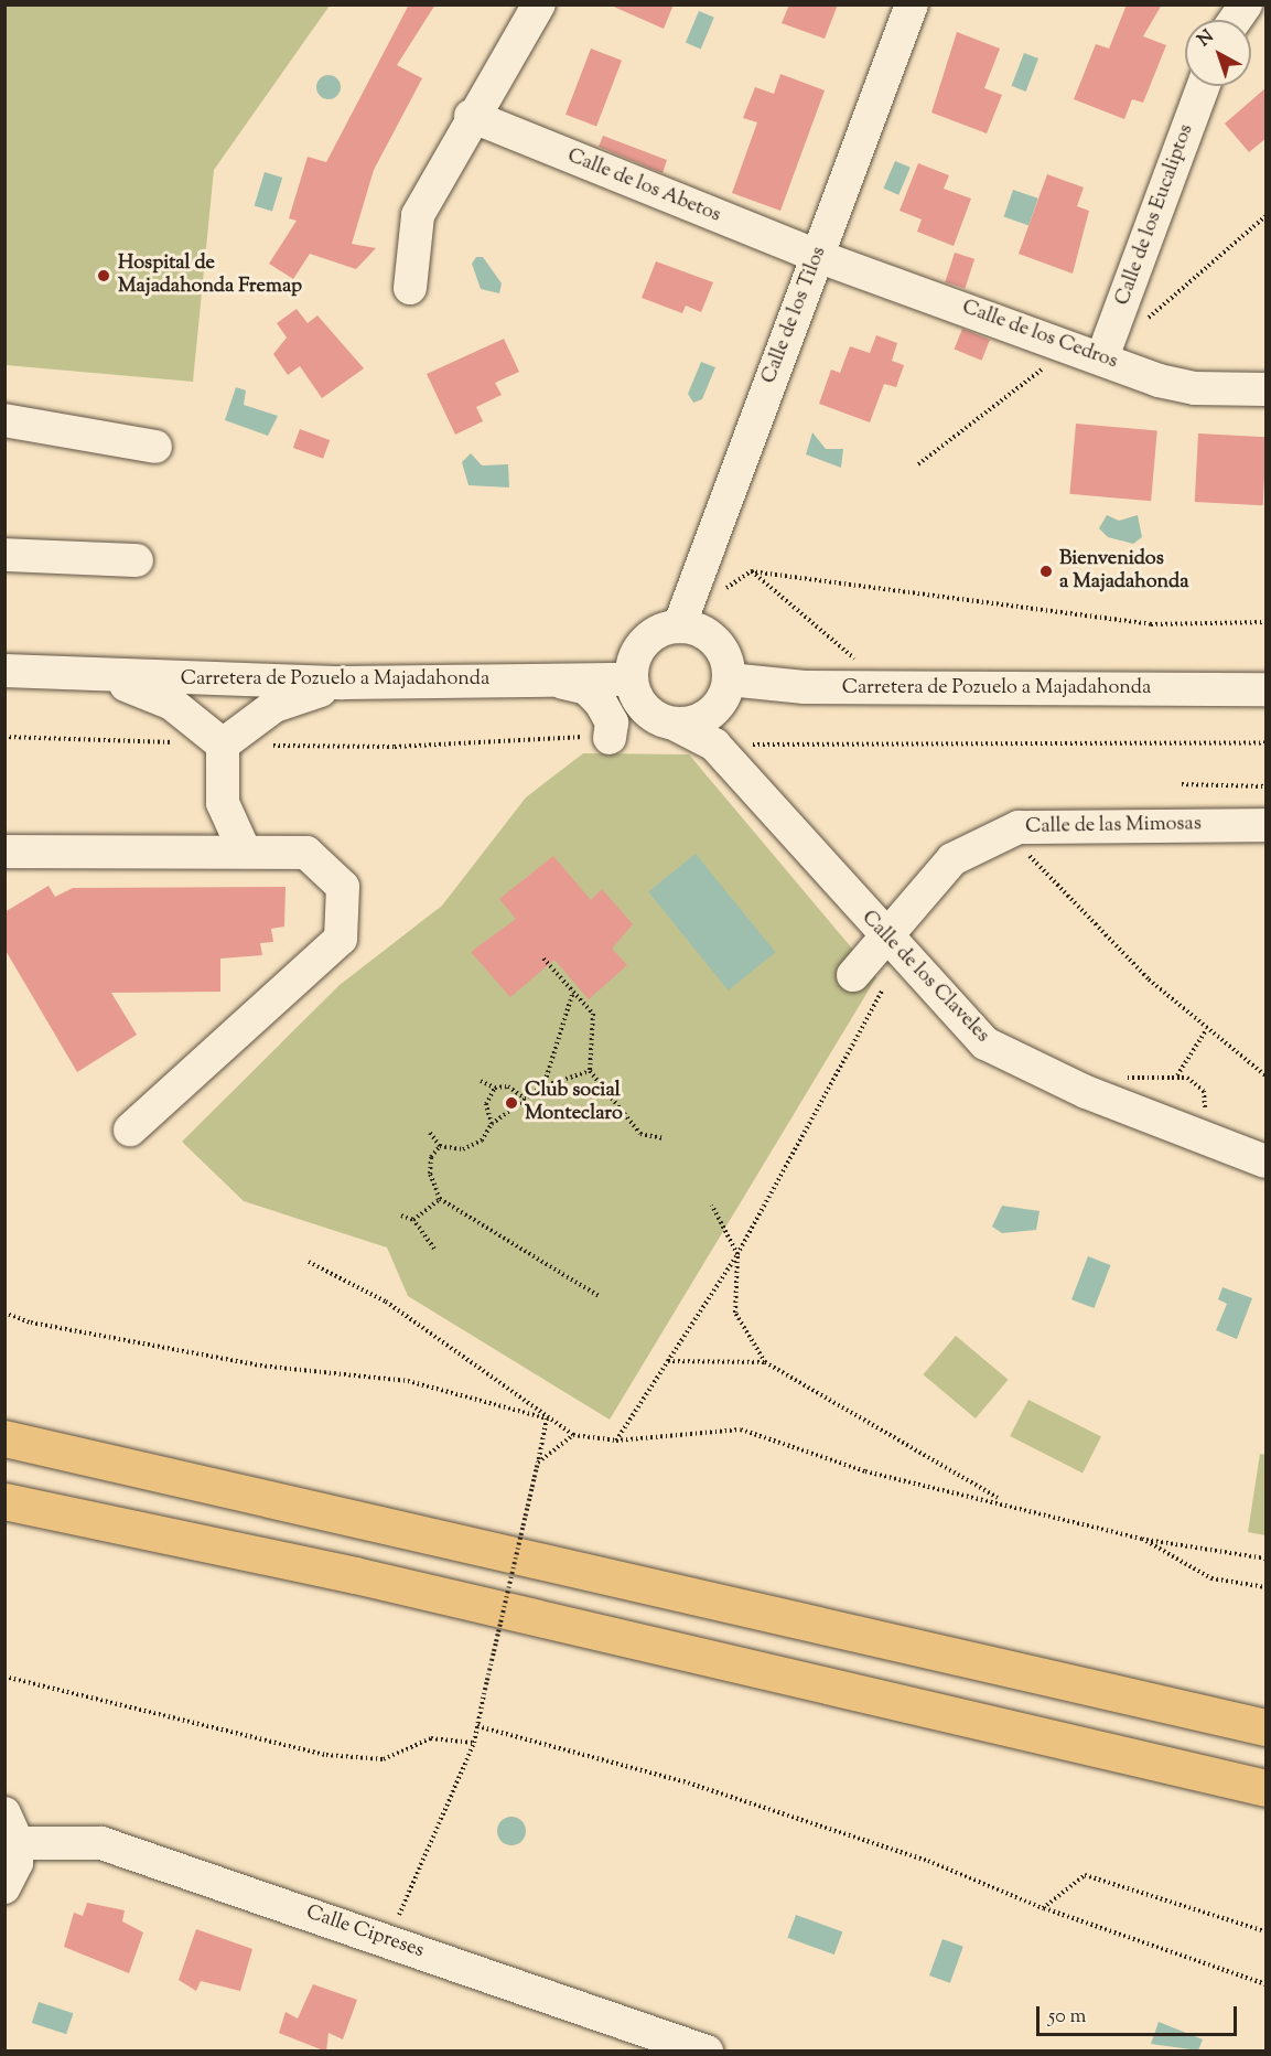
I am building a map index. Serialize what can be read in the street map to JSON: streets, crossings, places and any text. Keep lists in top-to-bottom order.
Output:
{
  "streets": {
    "street": [
      "Calle de los Abetos",
      "Calle de los Eucaliptos",
      "Calle de los Tilos",
      "Calle de los Cedros",
      "Carretera de Pozuelo a Majadahonda",
      "Calle de las Mimosas",
      "Calle de los Claveles",
      "Calle Cipreses"
    ]
  },
  "crossings": [
    ["Calle de los Abetos", "Calle de los Tilos"],
    ["Calle de los Abetos", "Calle de los Cedros"],
    ["Calle de los Eucaliptos", "Calle de los Cedros"],
    ["Calle de los Tilos", "Calle de los Cedros"],
    ["Calle de los Tilos", "Carretera de Pozuelo a Majadahonda"],
    ["Calle de los Tilos", "Calle de los Claveles"],
    ["Carretera de Pozuelo a Majadahonda", "Calle de los Claveles"],
    ["Calle de las Mimosas", "Calle de los Claveles"]
  ],
  "places": ["Hospital de Majadahonda Fremap", "Bienvenidos a Majadahonda", "Club social Monteclaro"],
  "scale_bar": "50 m",
  "north": "top left"
}
